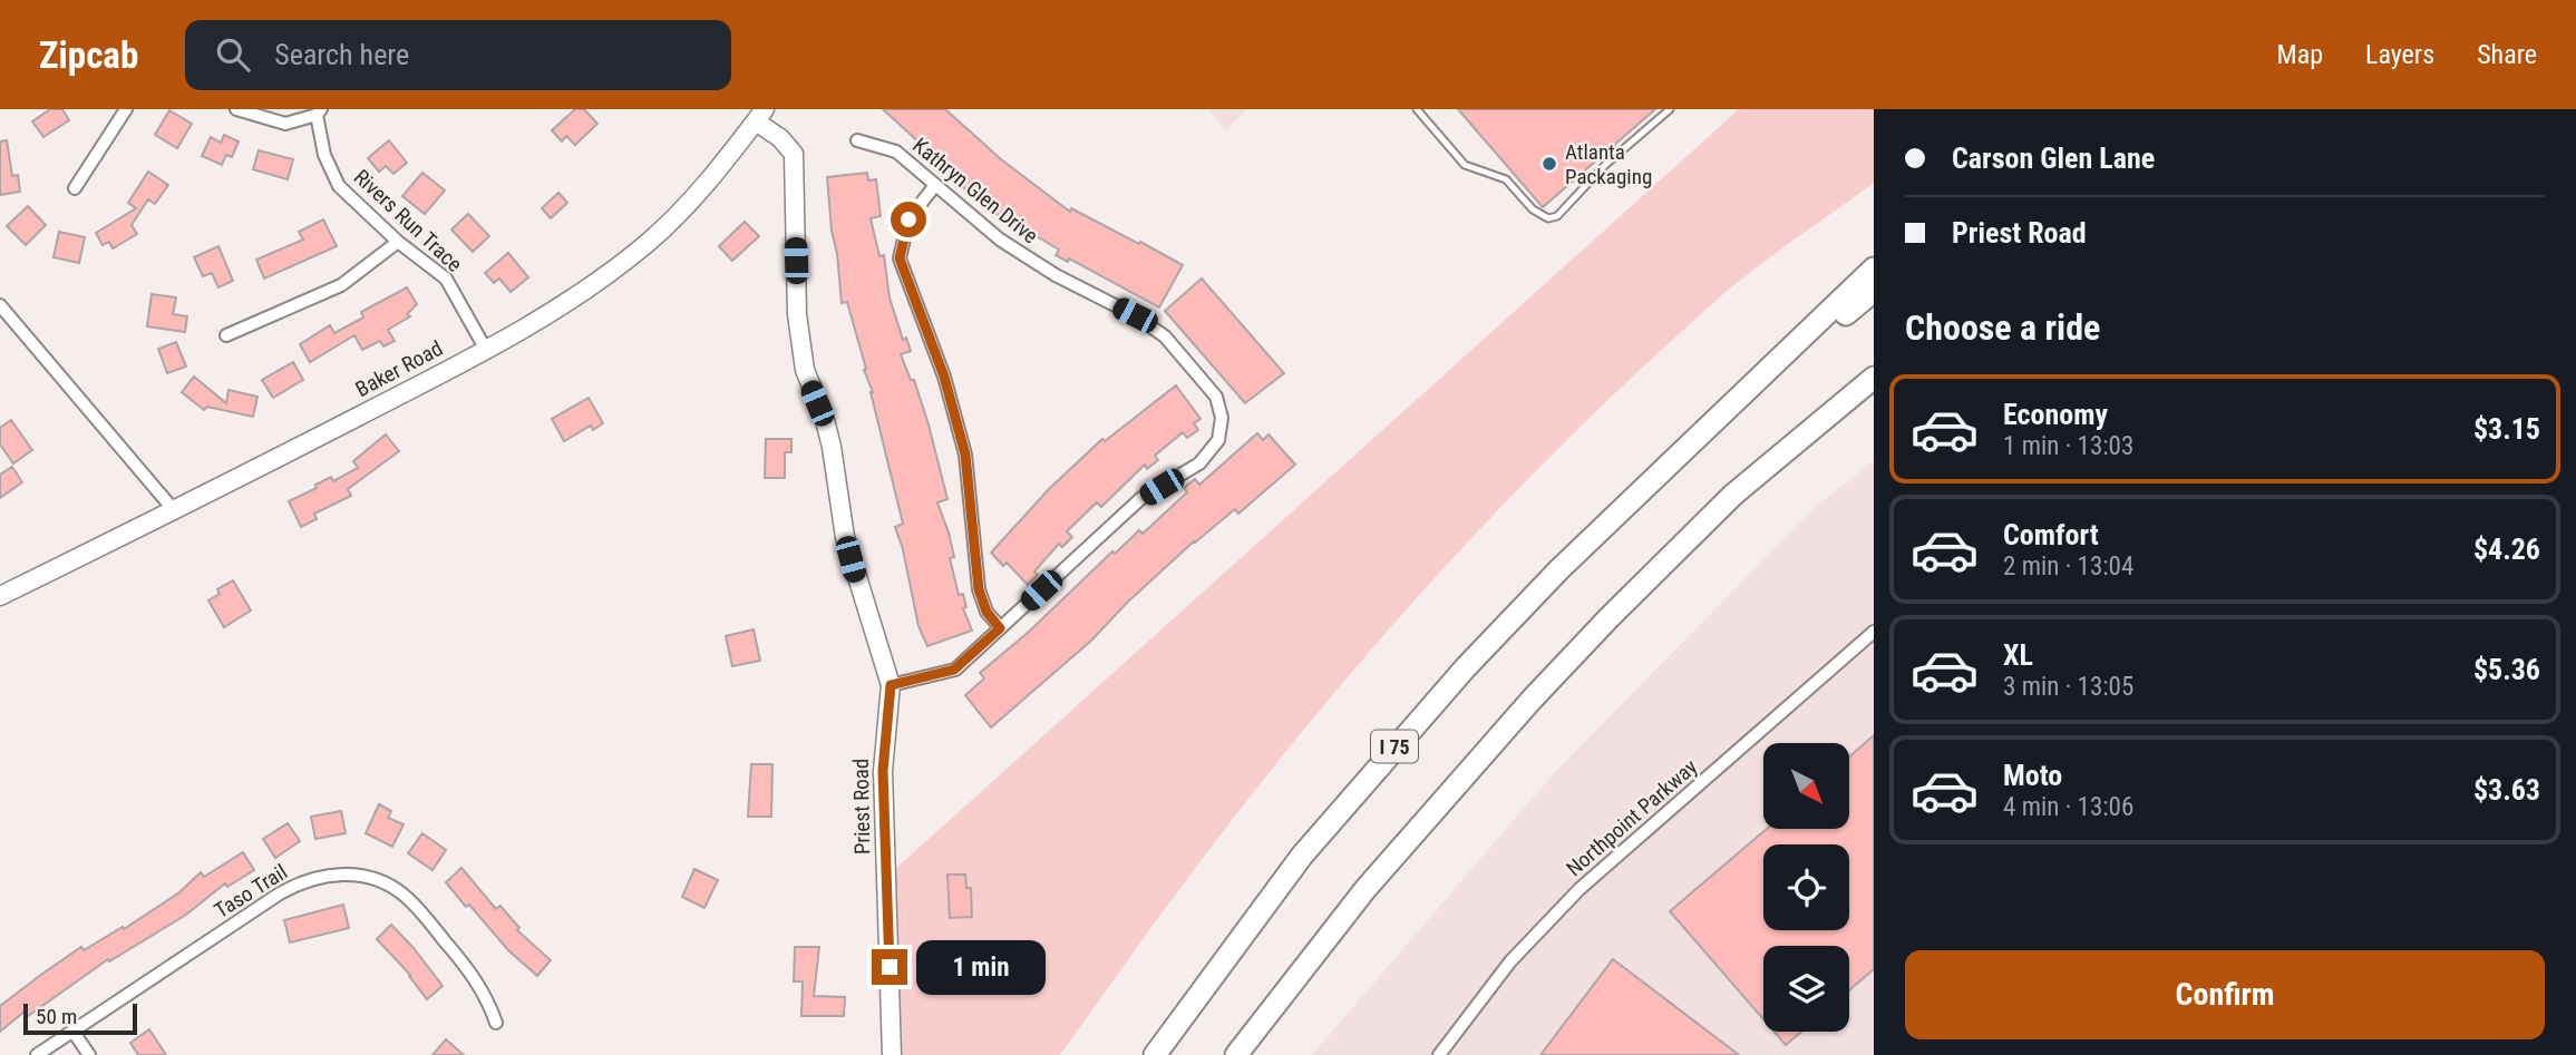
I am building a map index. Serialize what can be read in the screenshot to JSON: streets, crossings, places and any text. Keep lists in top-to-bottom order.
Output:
{
  "streets": {
    "highway": ["I 75"],
    "street": [
      "Kathryn Glen Drive",
      "Rivers Run Trace",
      "Baker Road",
      "Priest Road",
      "Northpoint Parkway",
      "Taso Trail"
    ]
  },
  "crossings": [
    ["Kathryn Glen Drive", "Priest Road"],
    ["Rivers Run Trace", "Baker Road"],
    ["Baker Road", "Priest Road"]
  ],
  "places": ["Atlanta Packaging"],
  "scale_bar": "50 m",
  "north": "bottom right",
  "page": {
    "header": "Zipcab",
    "search": "Search here",
    "nav": ["Map", "Layers", "Share"],
    "banner": ["Carson Glen Lane", "Priest Road"],
    "heading": "Choose a ride",
    "list": [
      {
        "name": "Economy",
        "note": "1 min · 13:03",
        "value": "$3.15"
      },
      {
        "name": "Comfort",
        "note": "2 min · 13:04",
        "value": "$4.26"
      },
      {
        "name": "XL",
        "note": "3 min · 13:05",
        "value": "$5.36"
      },
      {
        "name": "Moto",
        "note": "4 min · 13:06",
        "value": "$3.63"
      }
    ],
    "buttons": "Confirm",
    "bubble": "1 min",
    "scale": "50 m"
  }
}
